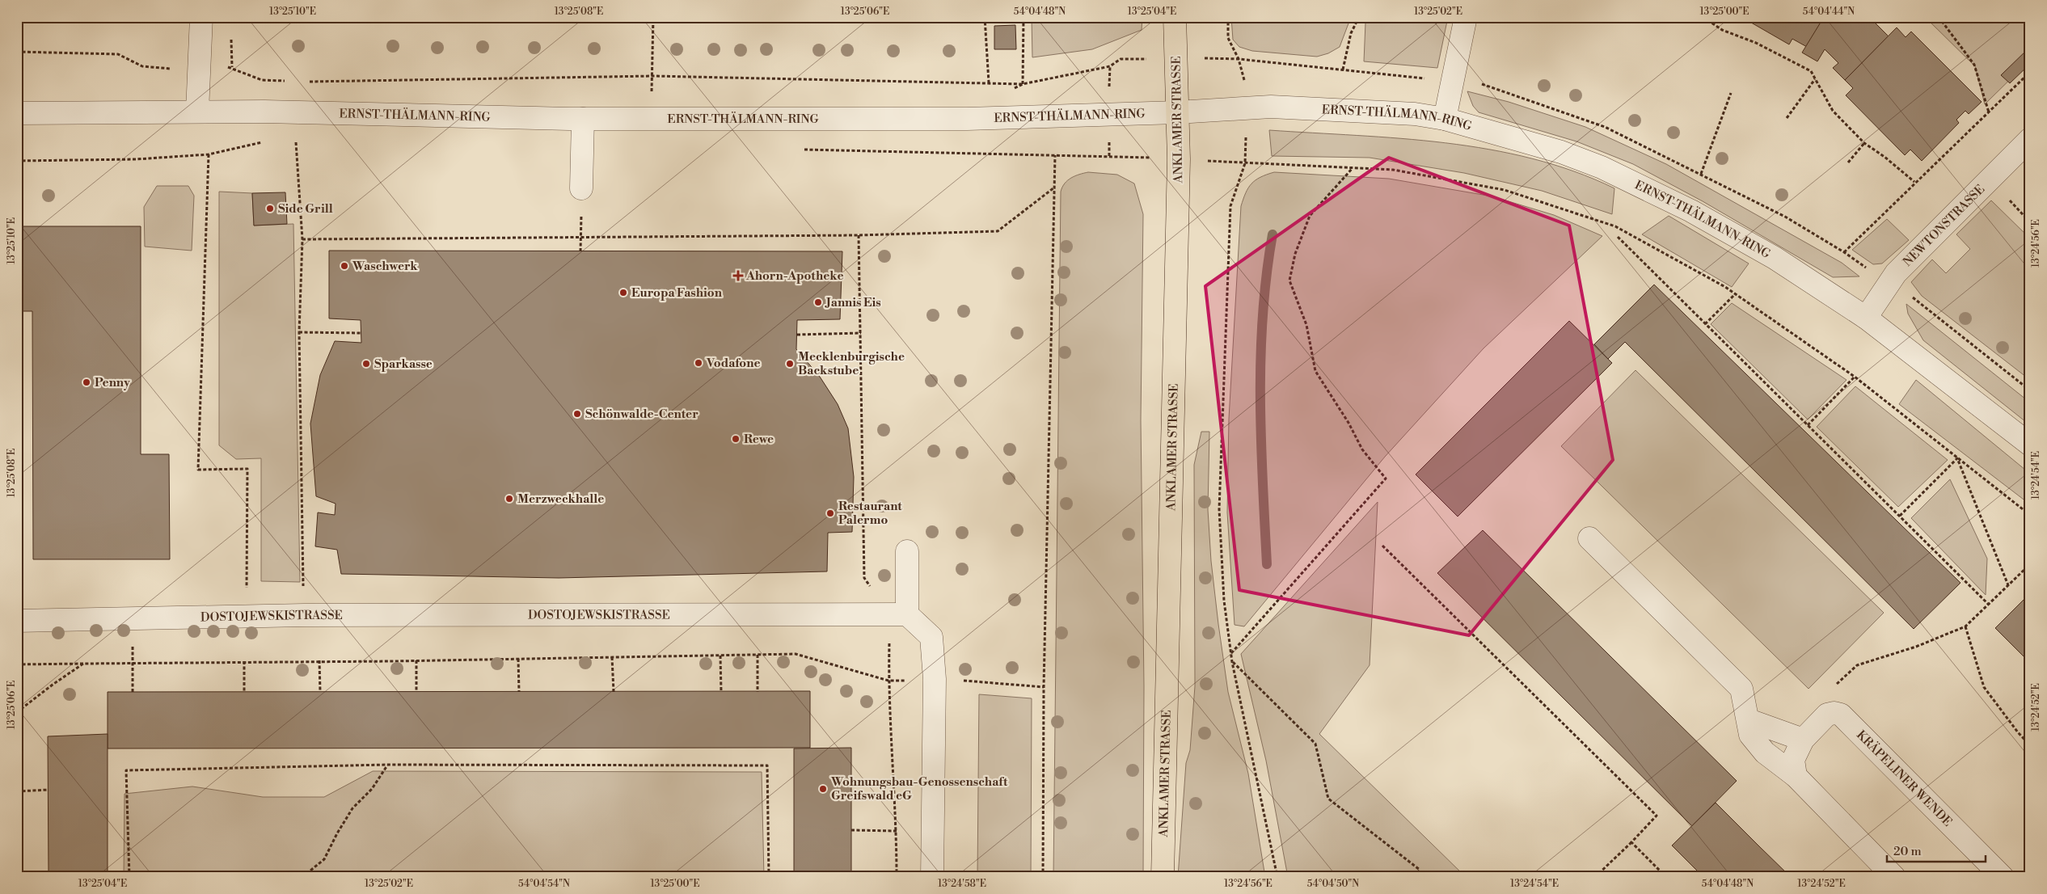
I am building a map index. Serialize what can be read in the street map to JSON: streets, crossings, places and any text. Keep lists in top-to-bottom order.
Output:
{
  "streets": {
    "main road": ["ANKLAMER STRASSE"],
    "street": [
      "ERNST-THÄLMANN-RING",
      "NEWTONSTRASSE",
      "DOSTOJEWSKISTRASSE",
      "KRÄPELINER WENDE"
    ]
  },
  "crossings": [
    ["ERNST-THÄLMANN-RING", "ANKLAMER STRASSE"],
    ["ERNST-THÄLMANN-RING", "NEWTONSTRASSE"]
  ],
  "places": {
    "other": [
      "Side Grill",
      "Waschwerk",
      "Europa Fashion",
      "Jannis Eis",
      "Vodafone",
      "Sparkasse",
      "Mecklenburgische Backstube",
      "Penny",
      "Schönwalde-Center",
      "Rewe",
      "Merzweckhalle",
      "Restaurant Palermo",
      "Wohnungsbau-Genossenschaft Greifswald eG"
    ],
    "health": ["Ahorn-Apotheke"]
  },
  "scale_bar": "20 m",
  "coordinates": [
    "13°25'10\"E",
    "13°25'08\"E",
    "13°25'06\"E",
    "54°04'48\"N",
    "13°25'04\"E",
    "13°25'02\"E",
    "13°25'00\"E",
    "54°04'44\"N",
    "13°24'56\"E",
    "13°24'54\"E",
    "13°24'52\"E",
    "54°04'54\"N",
    "13°24'58\"E",
    "54°04'50\"N"
  ]
}
